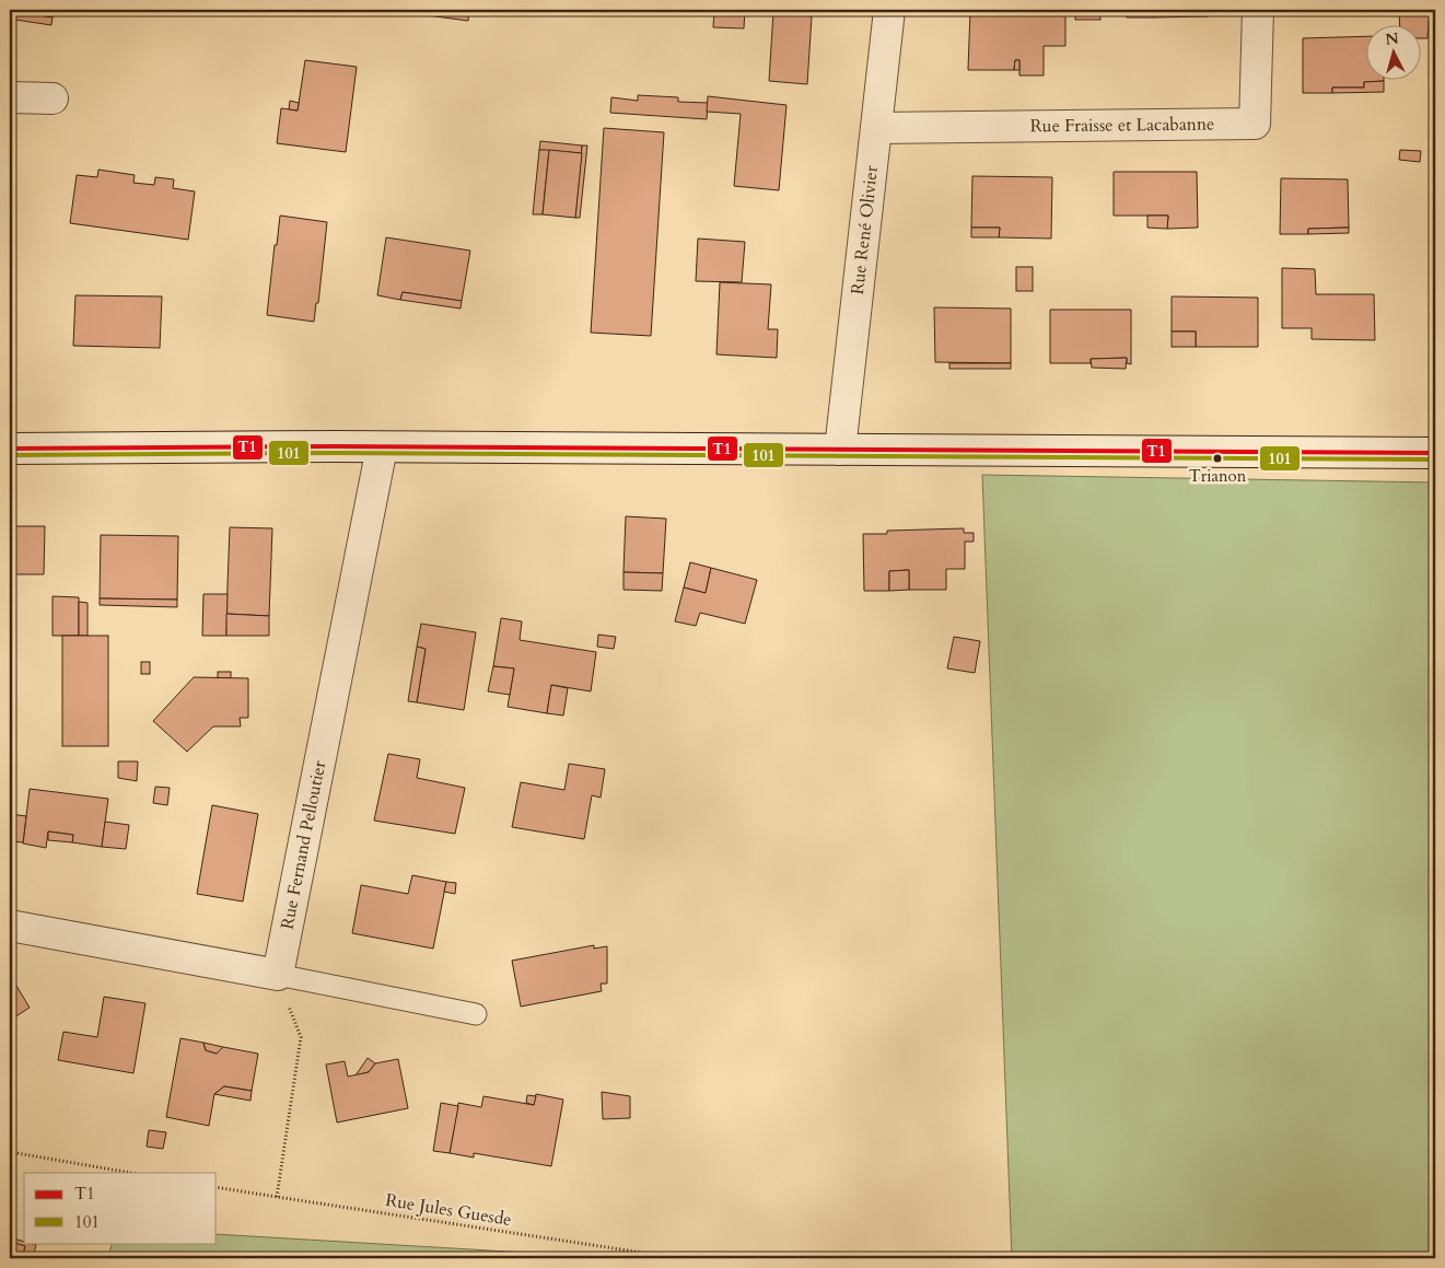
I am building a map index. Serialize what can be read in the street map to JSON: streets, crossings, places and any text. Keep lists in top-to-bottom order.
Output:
{
  "streets": {
    "street": ["Rue Fraisse et Lacabanne", "Rue René Olivier", "Rue Fernand Pelloutier"],
    "path": ["Rue Jules Guesde"]
  },
  "crossings": [
    ["Rue Fraisse et Lacabanne", "Rue René Olivier"]
  ],
  "places": ["Trianon"],
  "lines": ["transit line T1", "transit line 101"],
  "legend": ["T1", "101"],
  "north": "top"
}
